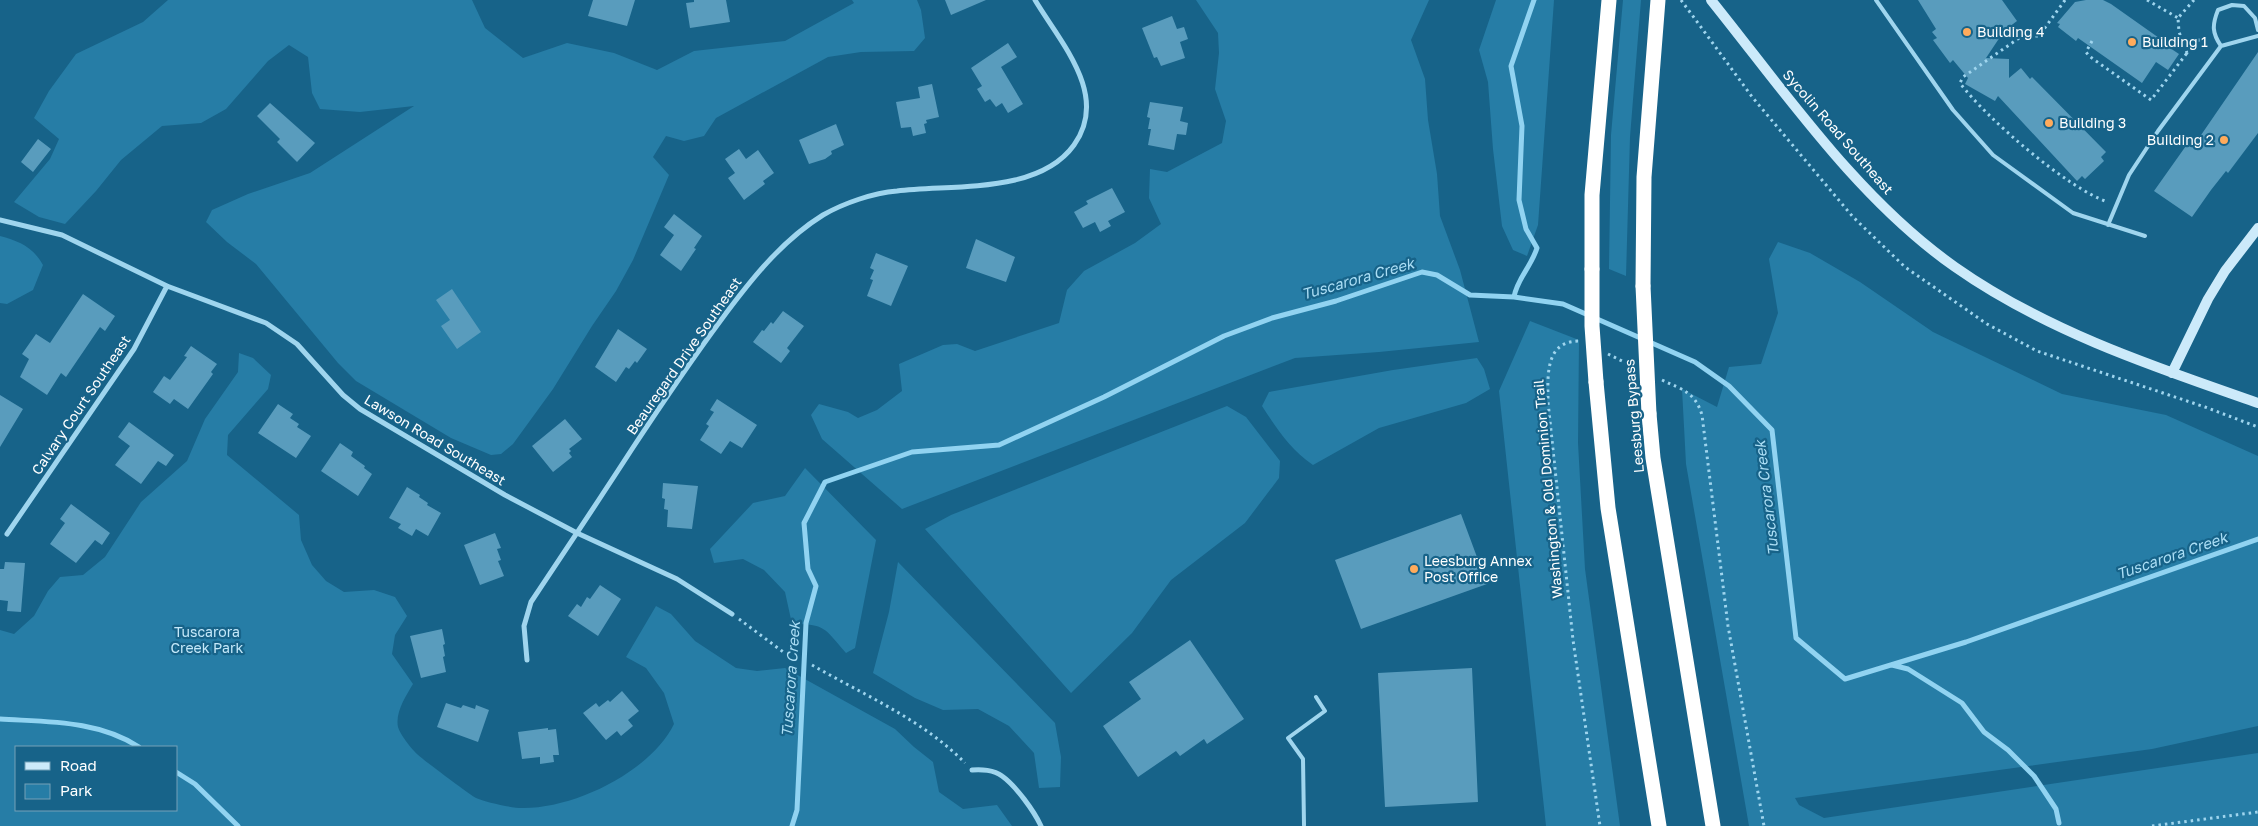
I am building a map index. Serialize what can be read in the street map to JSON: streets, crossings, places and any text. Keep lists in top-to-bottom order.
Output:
{
  "streets": {
    "highway": ["Leesburg Bypass"],
    "main road": ["Sycolin Road Southeast"],
    "street": ["Beauregard Drive Southeast", "Calvary Court Southeast", "Lawson Road Southeast"],
    "path": ["Washington & Old Dominion Trail"]
  },
  "crossings": [
    ["Beauregard Drive Southeast", "Lawson Road Southeast"],
    ["Calvary Court Southeast", "Lawson Road Southeast"]
  ],
  "water": ["Tuscarora Creek"],
  "parks": ["Tuscarora Creek Park"],
  "places": [
    "Building 4",
    "Building 1",
    "Building 3",
    "Building 2",
    "Leesburg Annex Post Office"
  ],
  "legend": ["Road", "Park"]
}
